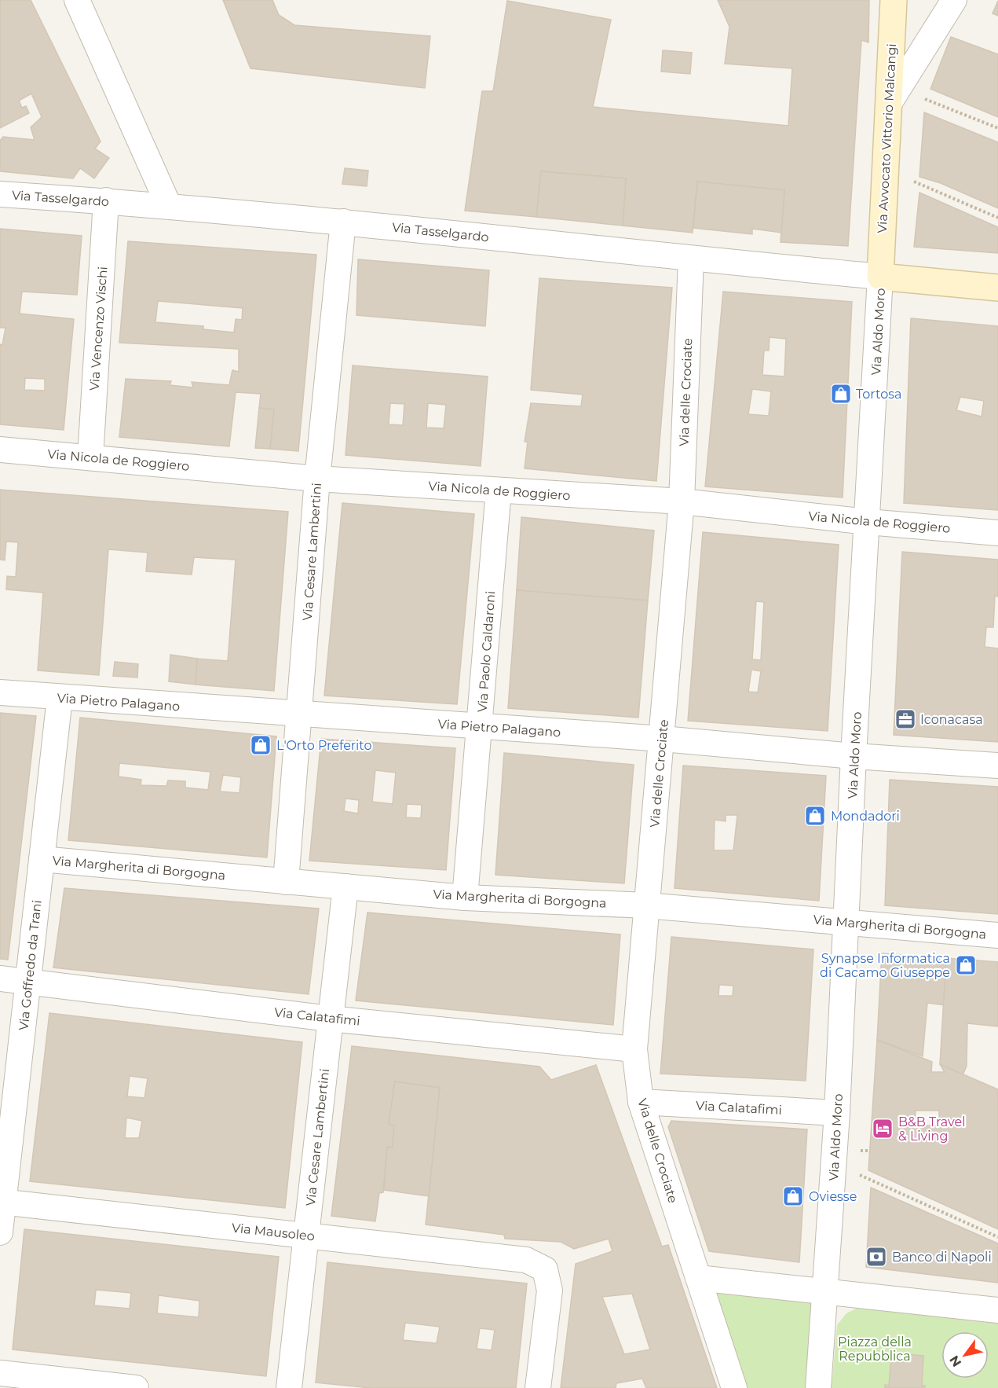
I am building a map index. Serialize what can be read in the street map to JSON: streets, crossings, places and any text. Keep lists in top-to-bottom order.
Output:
{
  "streets": {
    "main road": ["Via Avvocato Vittorio Malcangi"],
    "street": [
      "Via Tasselgardo",
      "Via Vencenzo Vischi",
      "Via Aldo Moro",
      "Via delle Crociate",
      "Via Nicola de Roggiero",
      "Via Cesare Lambertini",
      "Via Paolo Caldaroni",
      "Via Pietro Palagano",
      "Via Margherita di Borgogna",
      "Via Goffredo da Trani",
      "Via Calatafimi",
      "Via Mausoleo"
    ]
  },
  "crossings": [
    ["Via Avvocato Vittorio Malcangi", "Via Tasselgardo"],
    ["Via Avvocato Vittorio Malcangi", "Via Aldo Moro"],
    ["Via Tasselgardo", "Via Vencenzo Vischi"],
    ["Via Tasselgardo", "Via Aldo Moro"],
    ["Via Tasselgardo", "Via delle Crociate"],
    ["Via Tasselgardo", "Via Cesare Lambertini"],
    ["Via Vencenzo Vischi", "Via Nicola de Roggiero"],
    ["Via Aldo Moro", "Via Nicola de Roggiero"],
    ["Via Aldo Moro", "Via Pietro Palagano"],
    ["Via Aldo Moro", "Via Margherita di Borgogna"],
    ["Via Aldo Moro", "Via Calatafimi"],
    ["Via delle Crociate", "Via Nicola de Roggiero"],
    ["Via delle Crociate", "Via Pietro Palagano"],
    ["Via delle Crociate", "Via Margherita di Borgogna"],
    ["Via delle Crociate", "Via Calatafimi"],
    ["Via Nicola de Roggiero", "Via Cesare Lambertini"],
    ["Via Nicola de Roggiero", "Via Paolo Caldaroni"],
    ["Via Cesare Lambertini", "Via Pietro Palagano"],
    ["Via Cesare Lambertini", "Via Margherita di Borgogna"],
    ["Via Cesare Lambertini", "Via Calatafimi"],
    ["Via Cesare Lambertini", "Via Mausoleo"],
    ["Via Paolo Caldaroni", "Via Pietro Palagano"],
    ["Via Paolo Caldaroni", "Via Margherita di Borgogna"],
    ["Via Pietro Palagano", "Via Goffredo da Trani"],
    ["Via Margherita di Borgogna", "Via Goffredo da Trani"],
    ["Via Goffredo da Trani", "Via Calatafimi"],
    ["Via Goffredo da Trani", "Via Mausoleo"]
  ],
  "parks": ["Piazza della Repubblica"],
  "places": {
    "shop": [
      "Tortosa",
      "L'Orto Preferito",
      "Mondadori",
      "Synapse Informatica di Cacamo Giuseppe",
      "Oviesse"
    ],
    "office": ["Iconacasa"],
    "hotel": ["B&B Travel & Living"],
    "bank": ["Banco di Napoli"]
  },
  "north": "bottom left"
}
